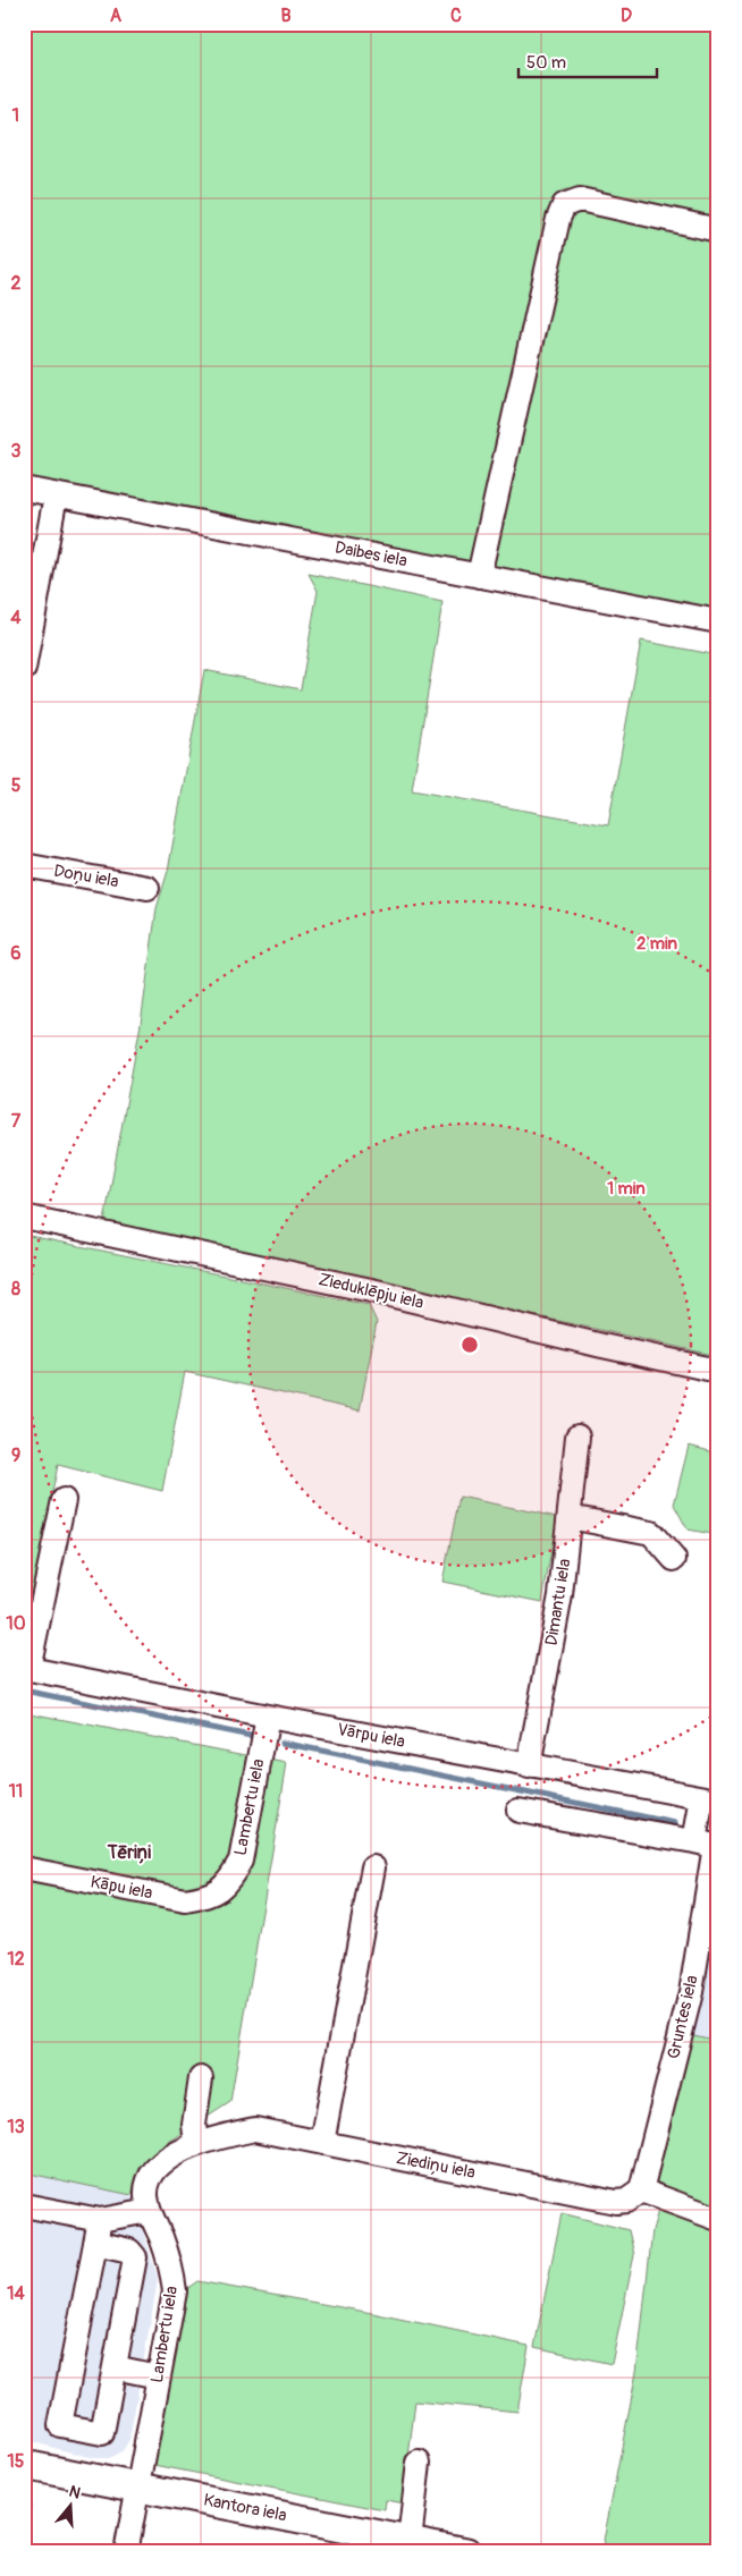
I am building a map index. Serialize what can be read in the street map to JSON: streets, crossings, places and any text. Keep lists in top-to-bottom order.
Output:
{
  "streets": {
    "main road": ["Kantora iela"],
    "street": [
      "Daibes iela",
      "Doņu iela",
      "Zieduklēpju iela",
      "Dimantu iela",
      "Vārpu iela",
      "Lambertu iela",
      "Kāpu iela",
      "Gruntes iela",
      "Ziediņu iela"
    ]
  },
  "crossings": [
    ["Dimantu iela", "Vārpu iela"],
    ["Vārpu iela", "Lambertu iela"],
    ["Lambertu iela", "Kāpu iela"],
    ["Lambertu iela", "Ziediņu iela"],
    ["Lambertu iela", "Kantora iela"],
    ["Gruntes iela", "Ziediņu iela"]
  ],
  "districts": ["Tēriņi"],
  "scale_bar": "50 m",
  "north": "top",
  "grid": {
    "columns": [
      "A",
      "B",
      "C",
      "D"
    ],
    "rows": [
      "1",
      "2",
      "3",
      "4",
      "5",
      "6",
      "7",
      "8",
      "9",
      "10",
      "11",
      "12",
      "13",
      "14",
      "15"
    ]
  },
  "rings": ["2 min", "1 min"]
}
